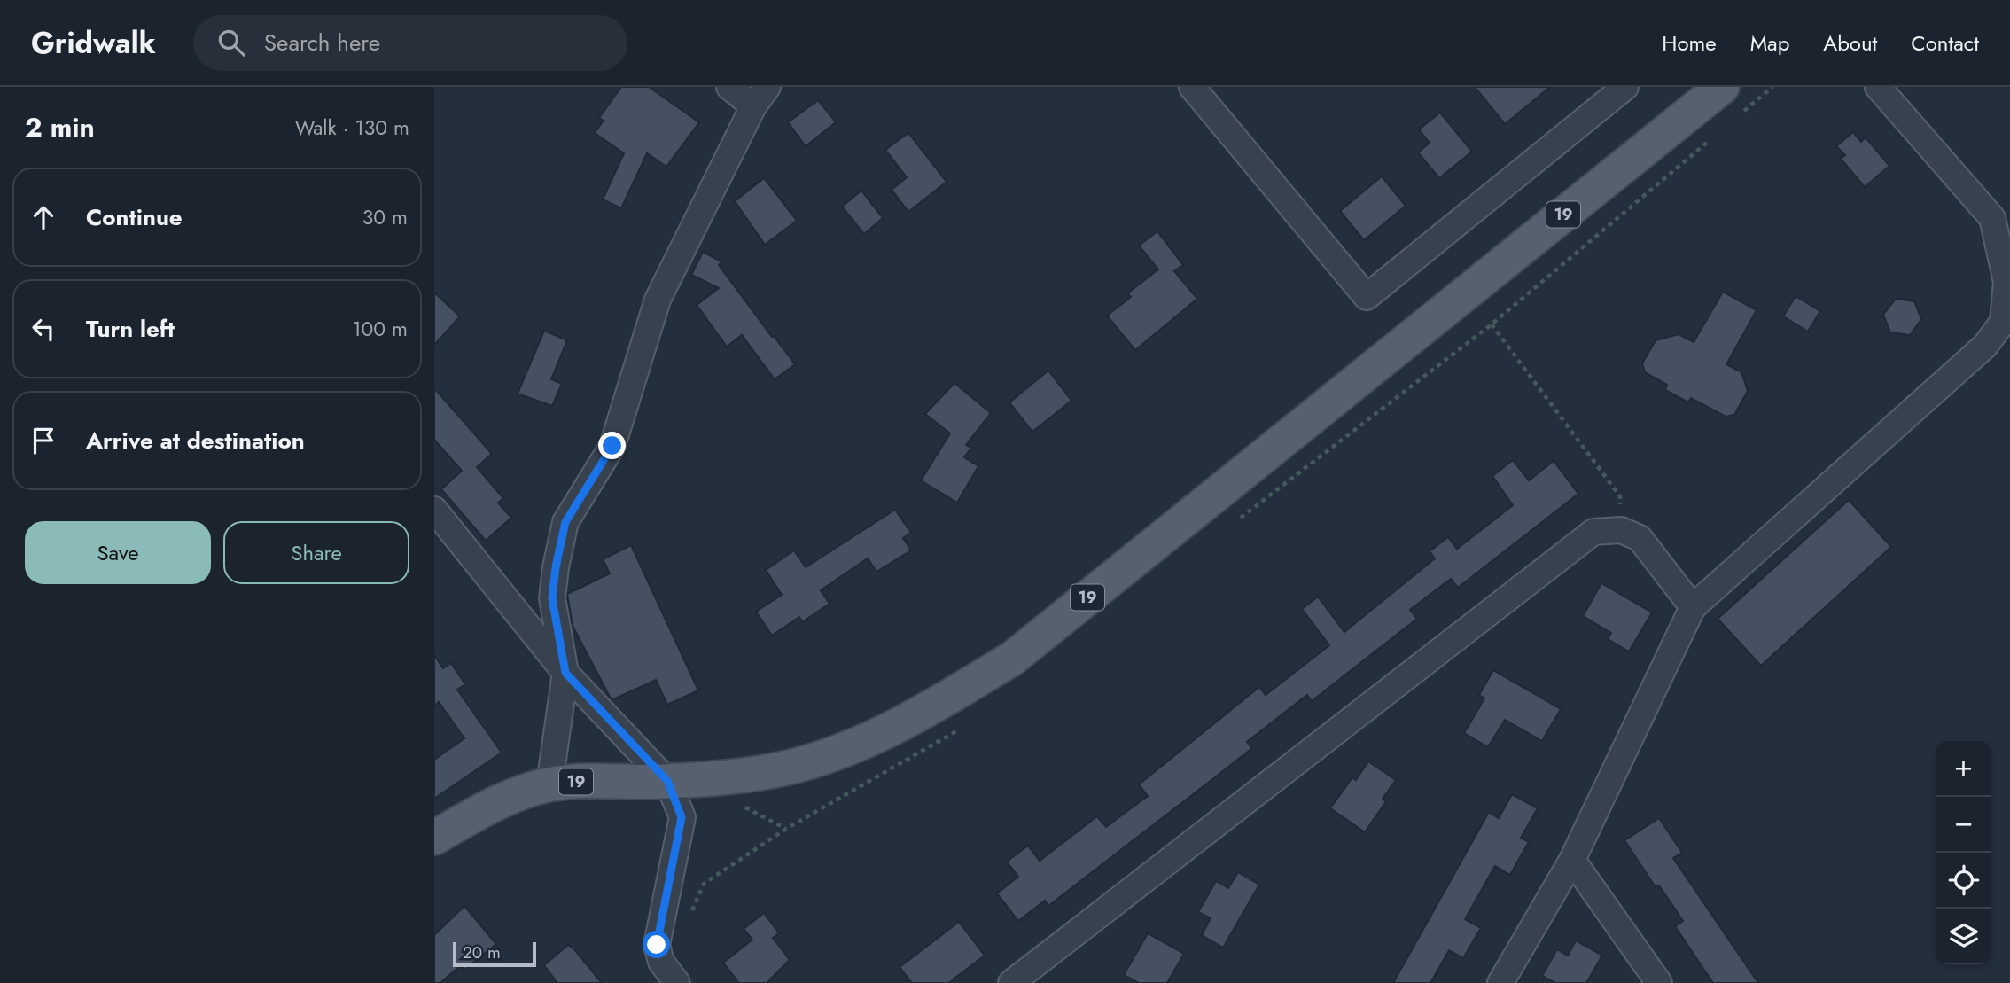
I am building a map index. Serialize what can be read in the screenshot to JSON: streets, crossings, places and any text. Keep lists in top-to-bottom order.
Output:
{
  "streets": {
    "main road": ["19"]
  },
  "scale_bar": "20 m",
  "page": {
    "header": "Gridwalk",
    "search": "Search here",
    "nav": [
      "Home",
      "Map",
      "About",
      "Contact"
    ],
    "heading": ["2 min", "Walk · 130 m"],
    "list": [
      ["Continue", "30 m"],
      ["Turn left", "100 m"],
      "Arrive at destination"
    ],
    "buttons": ["Save", "Share"],
    "map_buttons": ["+", "−"],
    "scale": "20 m"
  }
}
